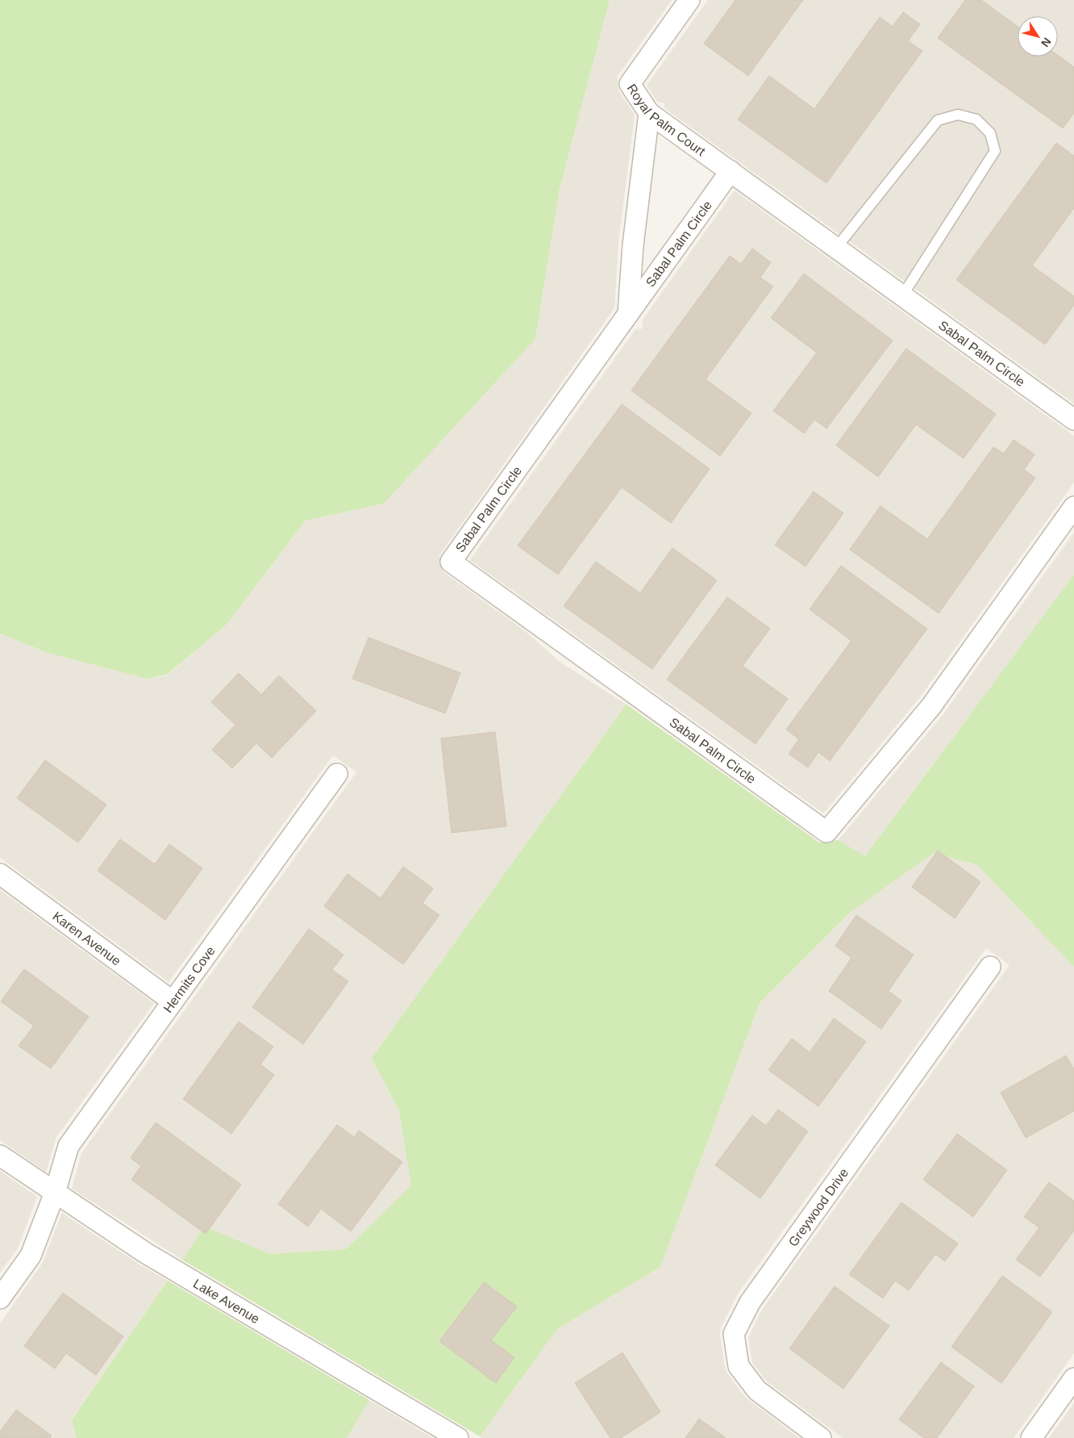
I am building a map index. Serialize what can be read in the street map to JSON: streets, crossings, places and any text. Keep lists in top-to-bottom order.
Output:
{
  "streets": {
    "street": [
      "Royal Palm Court",
      "Sabal Palm Circle",
      "Karen Avenue",
      "Hermits Cove",
      "Greywood Drive",
      "Lake Avenue"
    ]
  },
  "crossings": [
    ["Royal Palm Court", "Sabal Palm Circle"],
    ["Karen Avenue", "Hermits Cove"],
    ["Hermits Cove", "Lake Avenue"]
  ],
  "north": "bottom right"
}
